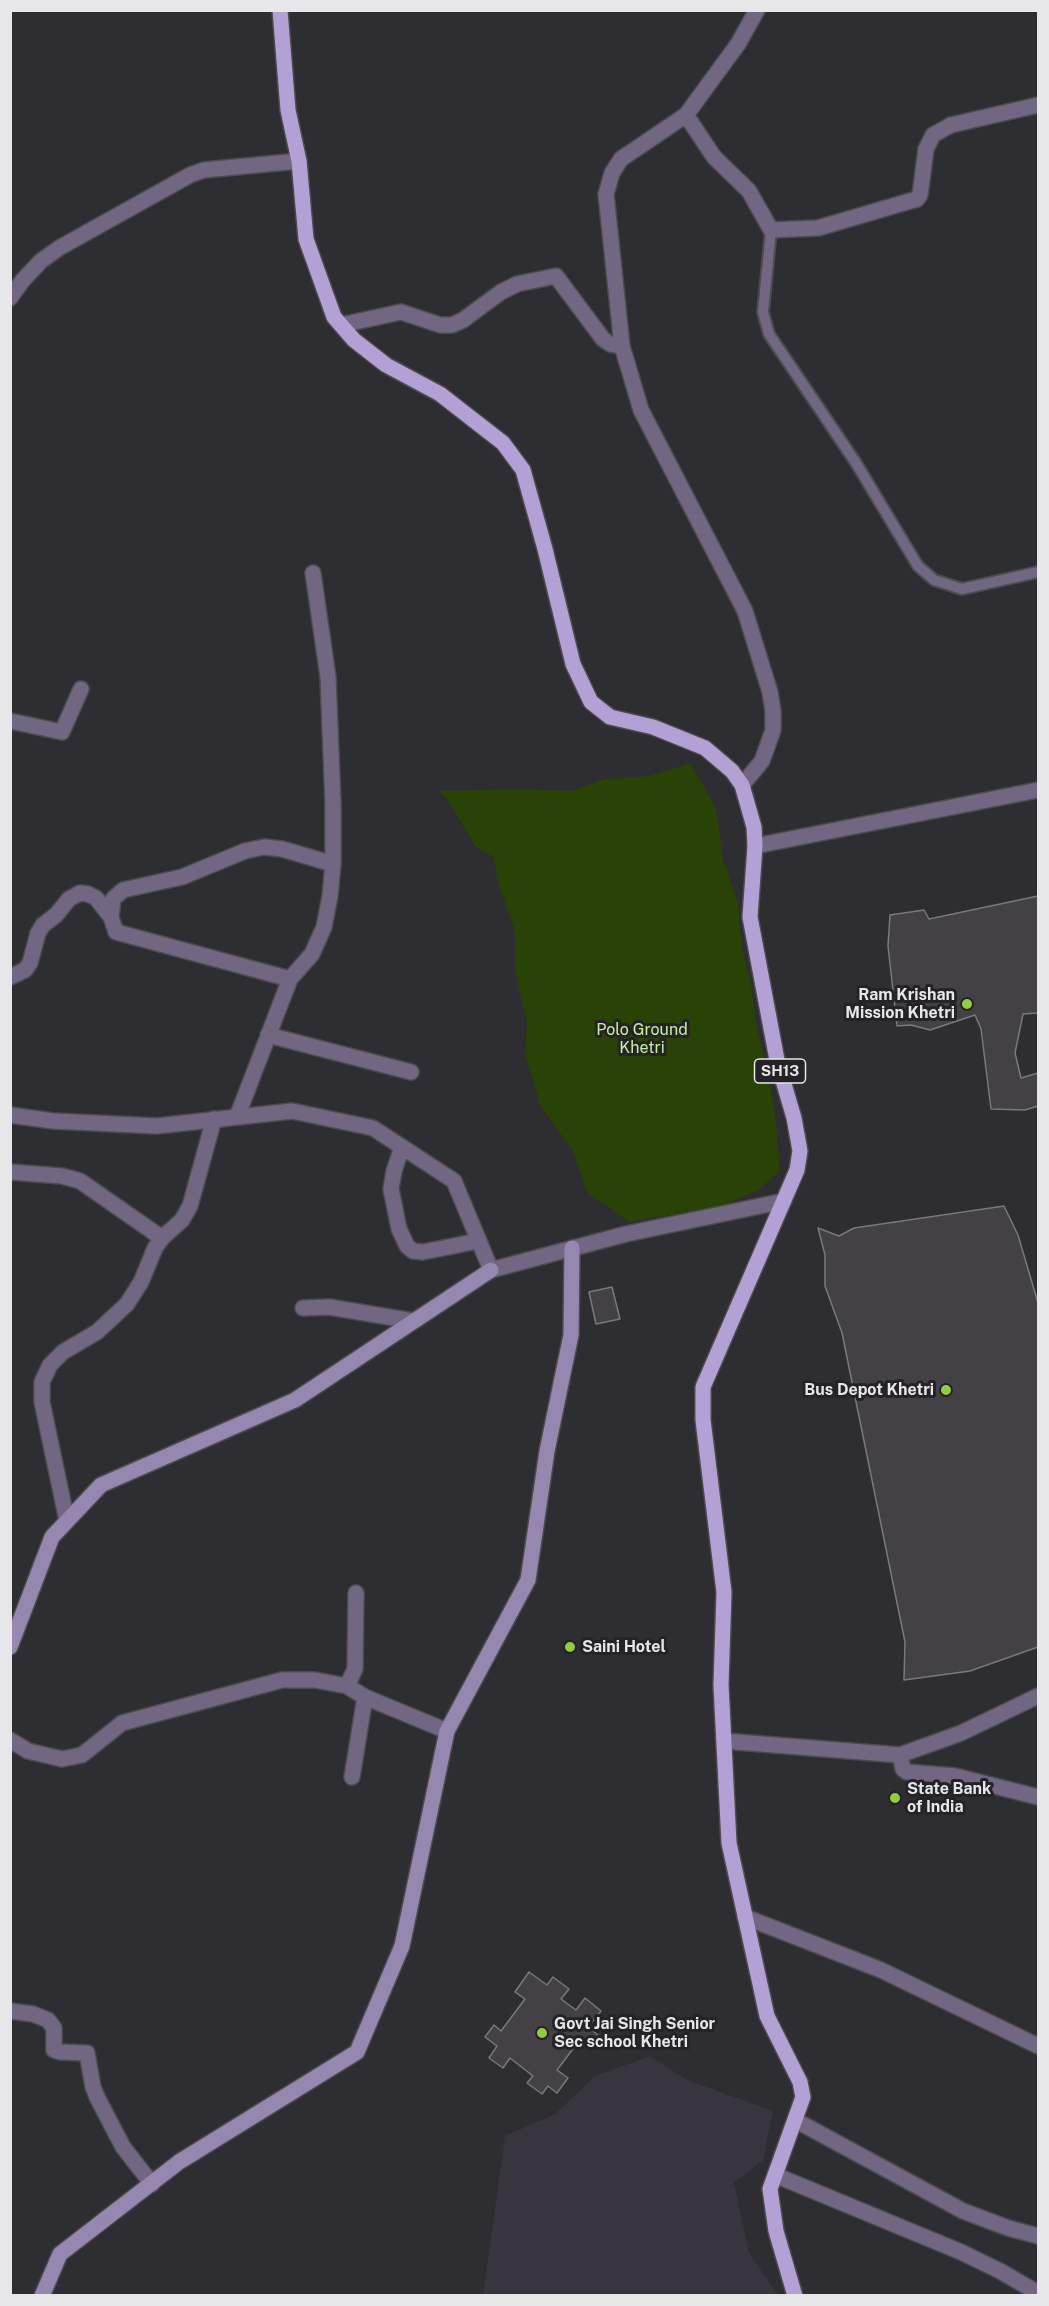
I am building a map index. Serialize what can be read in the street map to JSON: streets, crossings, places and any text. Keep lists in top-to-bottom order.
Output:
{
  "streets": {
    "main road": ["SH13"]
  },
  "parks": ["Polo Ground Khetri"],
  "places": [
    "Ram Krishan Mission Khetri",
    "Bus Depot Khetri",
    "Saini Hotel",
    "State Bank of India",
    "Govt Jai Singh Senior Sec school Khetri"
  ]
}
